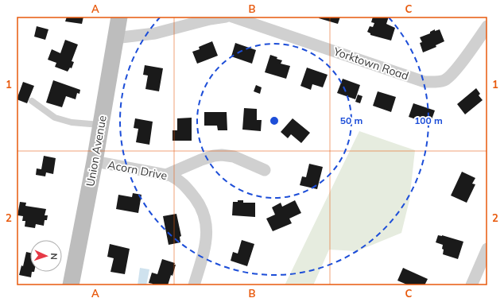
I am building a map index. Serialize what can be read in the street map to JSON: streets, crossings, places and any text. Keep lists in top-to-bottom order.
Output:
{
  "streets": {
    "street": ["Yorktown Road", "Union Avenue", "Acorn Drive"]
  },
  "crossings": [
    ["Union Avenue", "Acorn Drive"]
  ],
  "north": "right",
  "grid": {
    "columns": ["A", "B", "C"],
    "rows": ["1", "2"]
  },
  "rings": ["50 m", "100 m"]
}
